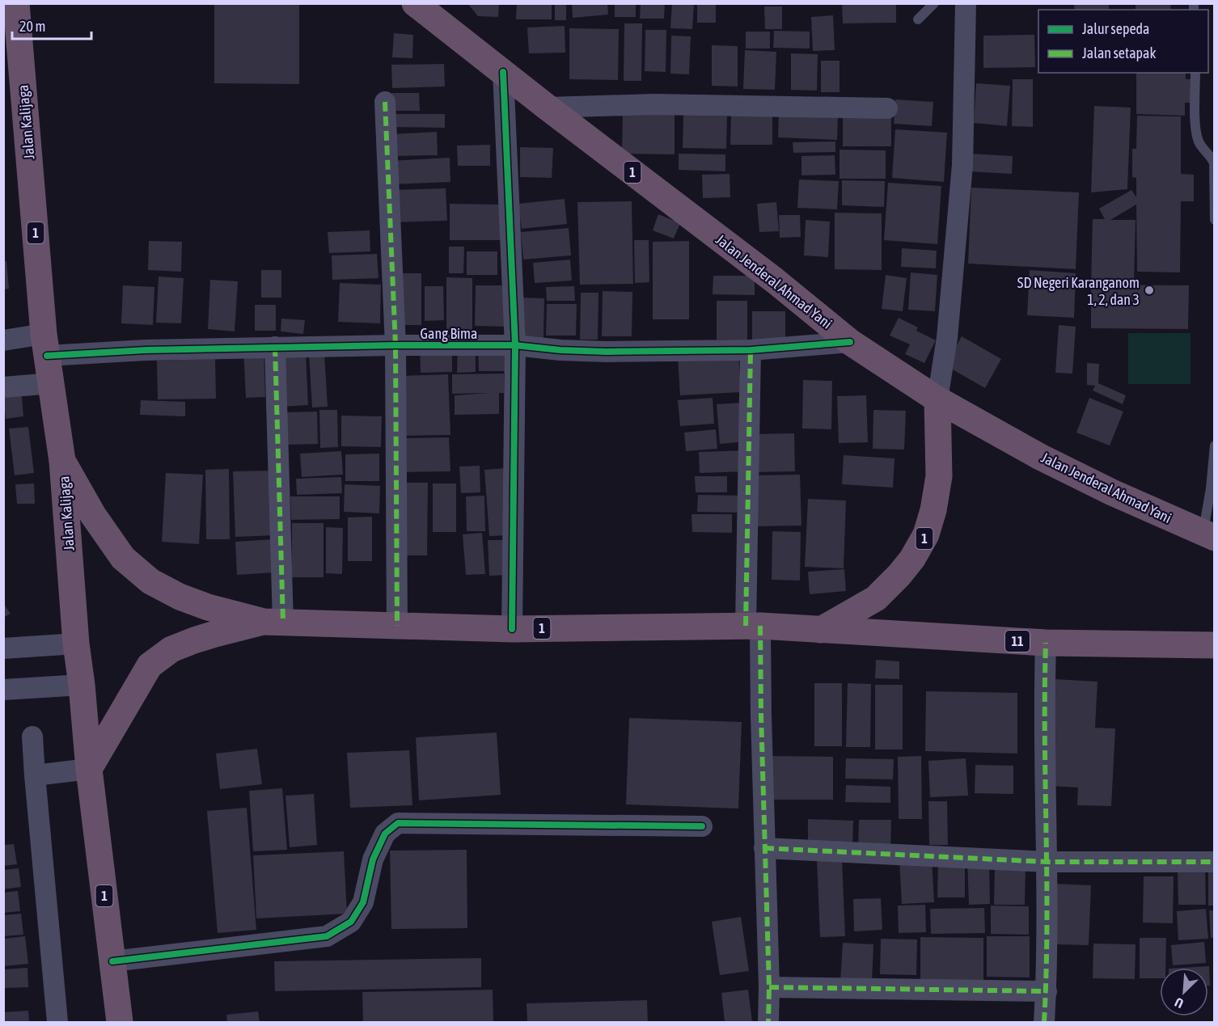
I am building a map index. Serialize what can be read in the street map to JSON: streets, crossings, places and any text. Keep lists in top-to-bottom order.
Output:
{
  "streets": {
    "highway": [
      "Jalan Kalijaga",
      "1",
      "Jalan Jenderal Ahmad Yani",
      "11"
    ],
    "street": ["Gang Bima"]
  },
  "crossings": [
    ["Jalan Kalijaga", "1"],
    ["Jalan Kalijaga", "Gang Bima"],
    ["1", "Jalan Jenderal Ahmad Yani"],
    ["1", "11"],
    ["Jalan Jenderal Ahmad Yani", "Gang Bima"]
  ],
  "places": ["SD Negeri Karanganom 1, 2, dan 3"],
  "legend": ["Jalur sepeda", "Jalan setapak"],
  "scale_bar": "20 m",
  "north": "bottom left"
}
